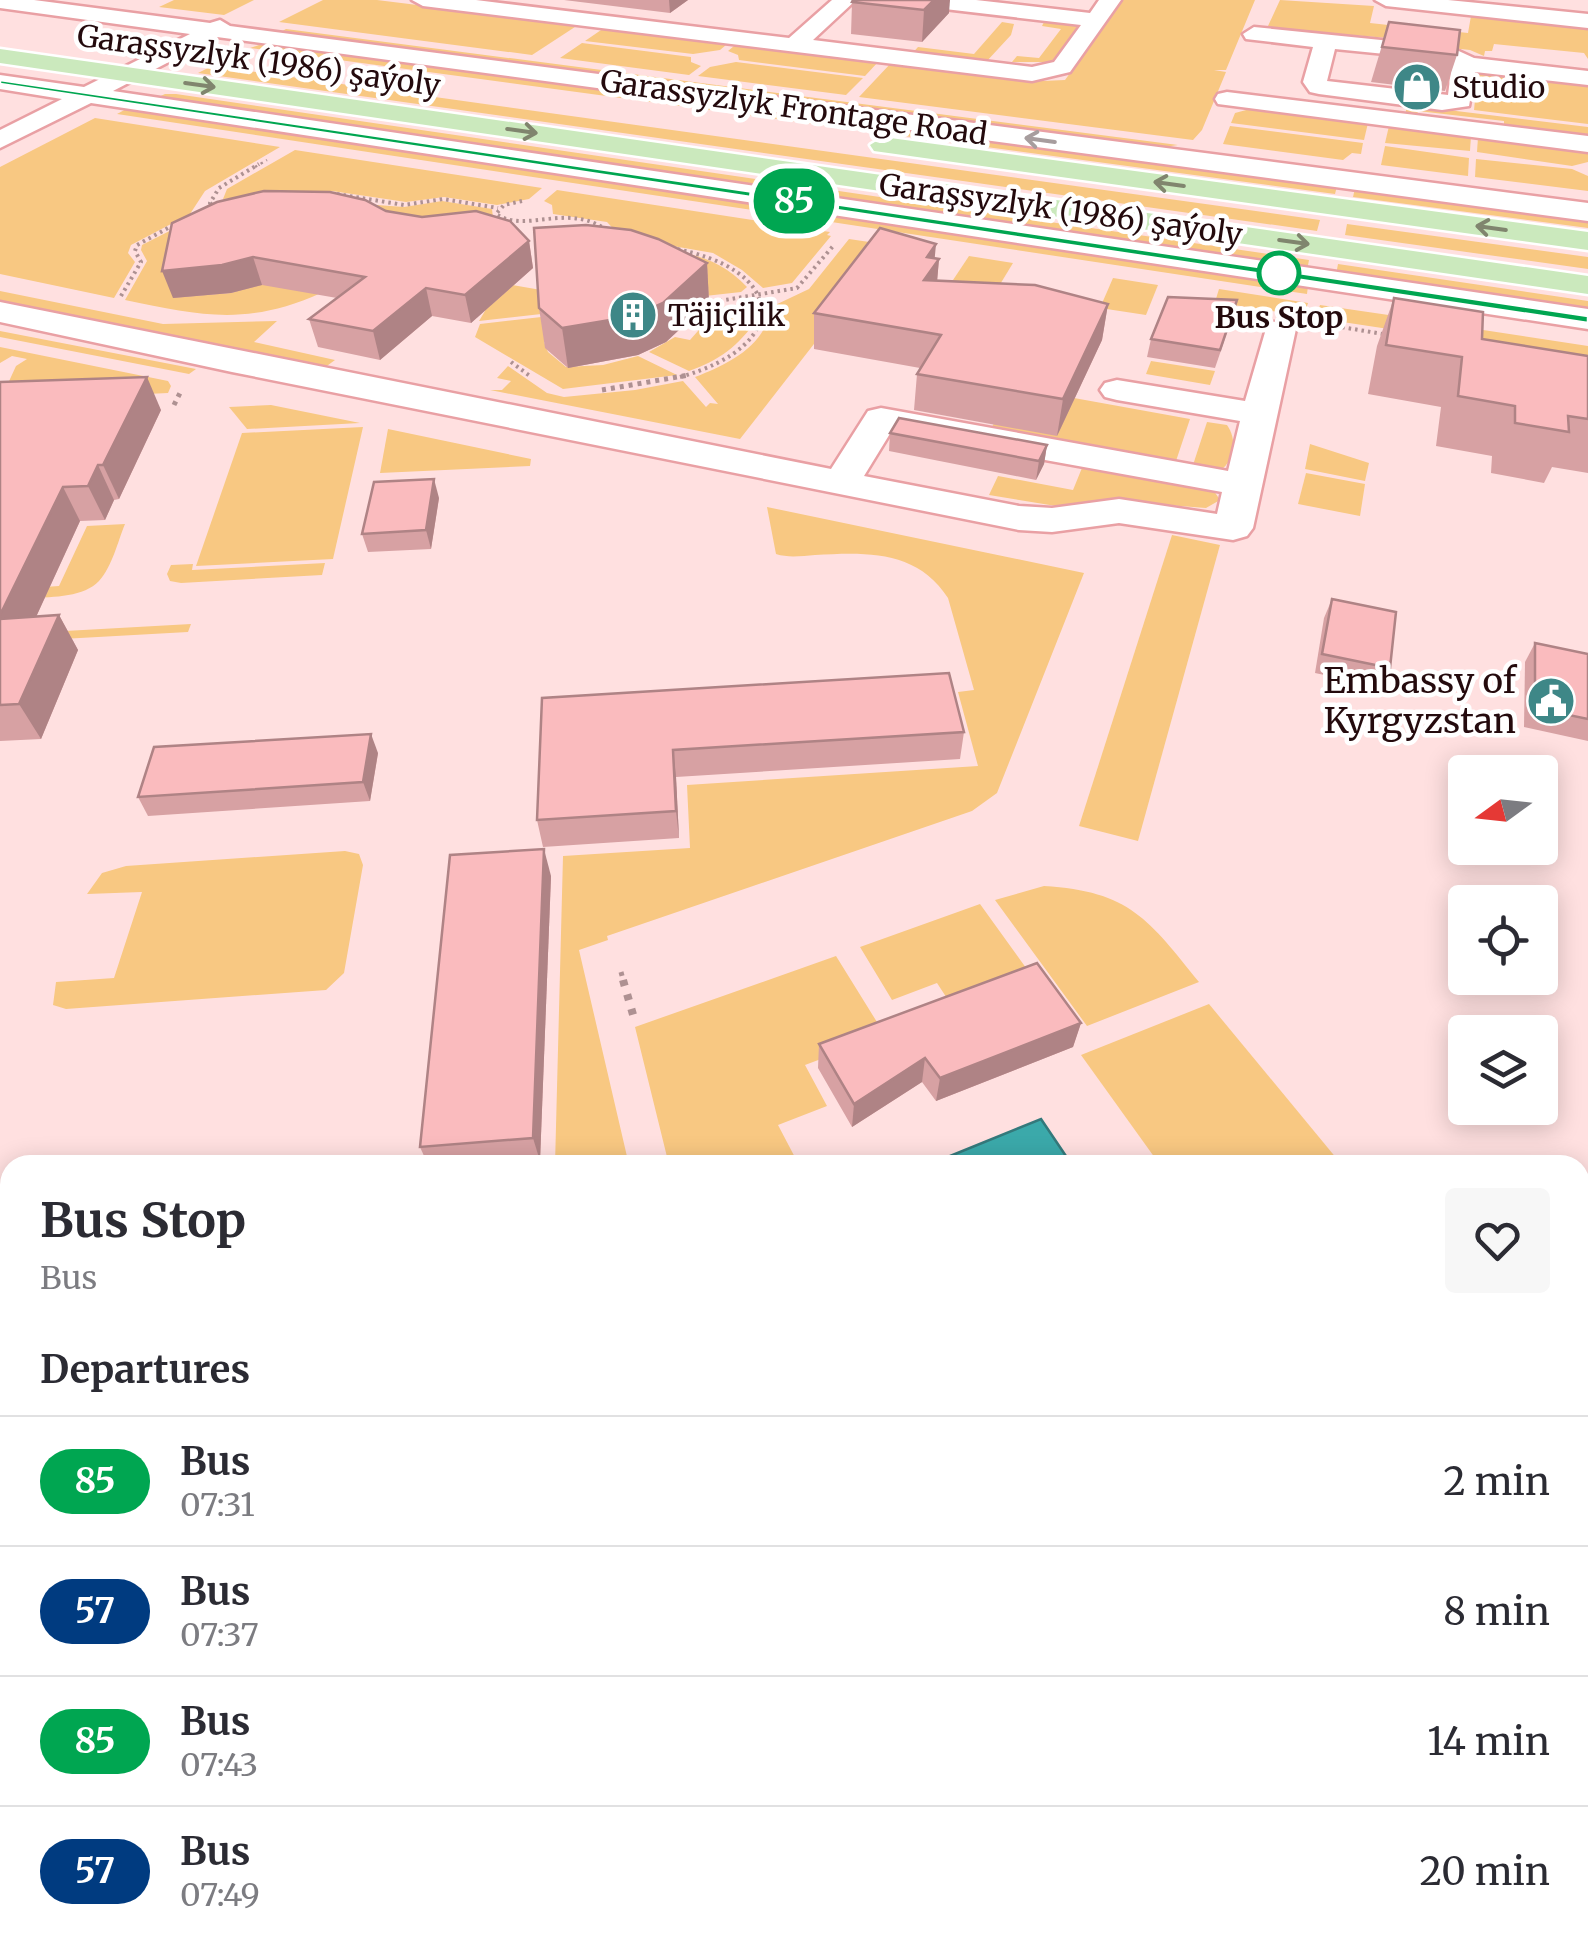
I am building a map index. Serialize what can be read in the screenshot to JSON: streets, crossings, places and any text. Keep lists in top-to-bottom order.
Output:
{
  "streets": {
    "main road": ["Garaşsyzlyk (1986) şaýoly"],
    "street": ["Garassyzlyk Frontage Road"]
  },
  "places": {
    "shop": ["Studio"],
    "other": ["Bus Stop"],
    "building": ["Täjiçilik"],
    "public building": ["Embassy of Kyrgyzstan"]
  },
  "lines": ["bus line 85"],
  "north": "left",
  "page": {
    "on_map": "85",
    "heading": [
      ["Bus Stop", "Bus"],
      "Departures"
    ],
    "list": [
      {
        "mark": "85",
        "name": "Bus",
        "note": "07:31",
        "value": "2 min"
      },
      {
        "mark": "57",
        "name": "Bus",
        "note": "07:37",
        "value": "8 min"
      },
      {
        "mark": "85",
        "name": "Bus",
        "note": "07:43",
        "value": "14 min"
      },
      {
        "mark": "57",
        "name": "Bus",
        "note": "07:49",
        "value": "20 min"
      }
    ]
  }
}
